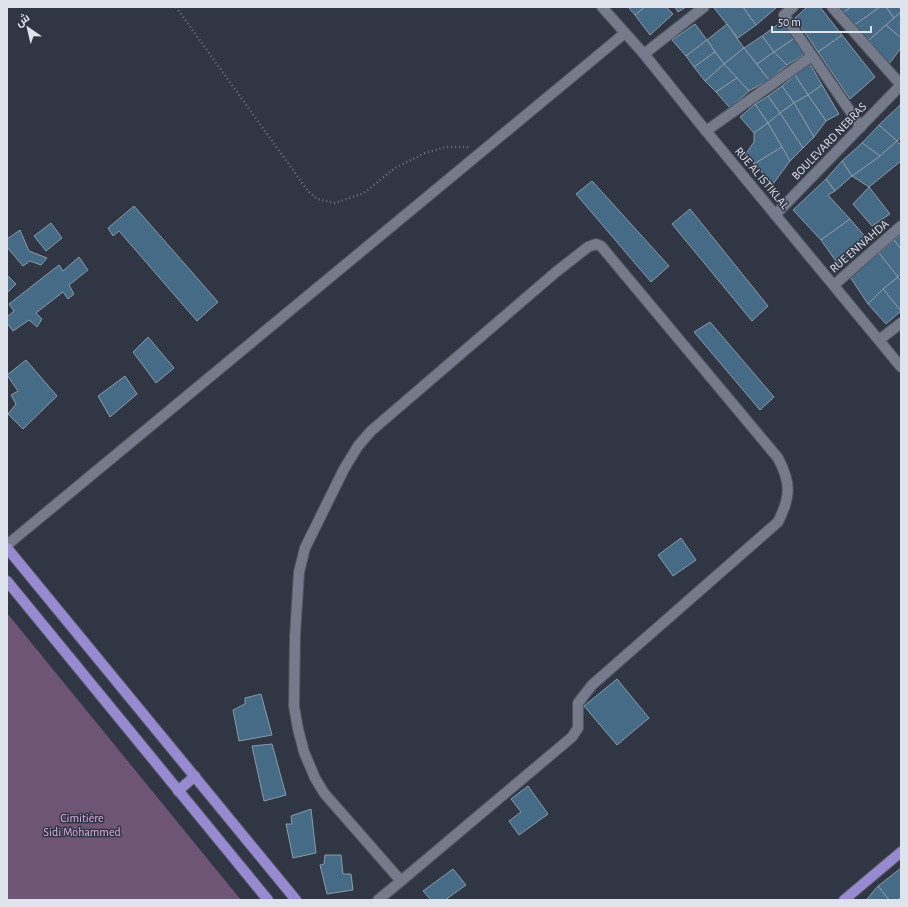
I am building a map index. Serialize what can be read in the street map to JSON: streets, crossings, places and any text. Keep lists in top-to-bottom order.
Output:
{
  "streets": {
    "street": ["BOULEVARD NEBRAS", "RUE AL ISTIKLAL", "RUE ENNAHDA"]
  },
  "crossings": [
    ["BOULEVARD NEBRAS", "RUE AL ISTIKLAL"],
    ["RUE AL ISTIKLAL", "RUE ENNAHDA"]
  ],
  "parks": ["Cimitière Sidi Mohammed"],
  "scale_bar": "50 m",
  "north": "top left"
}
